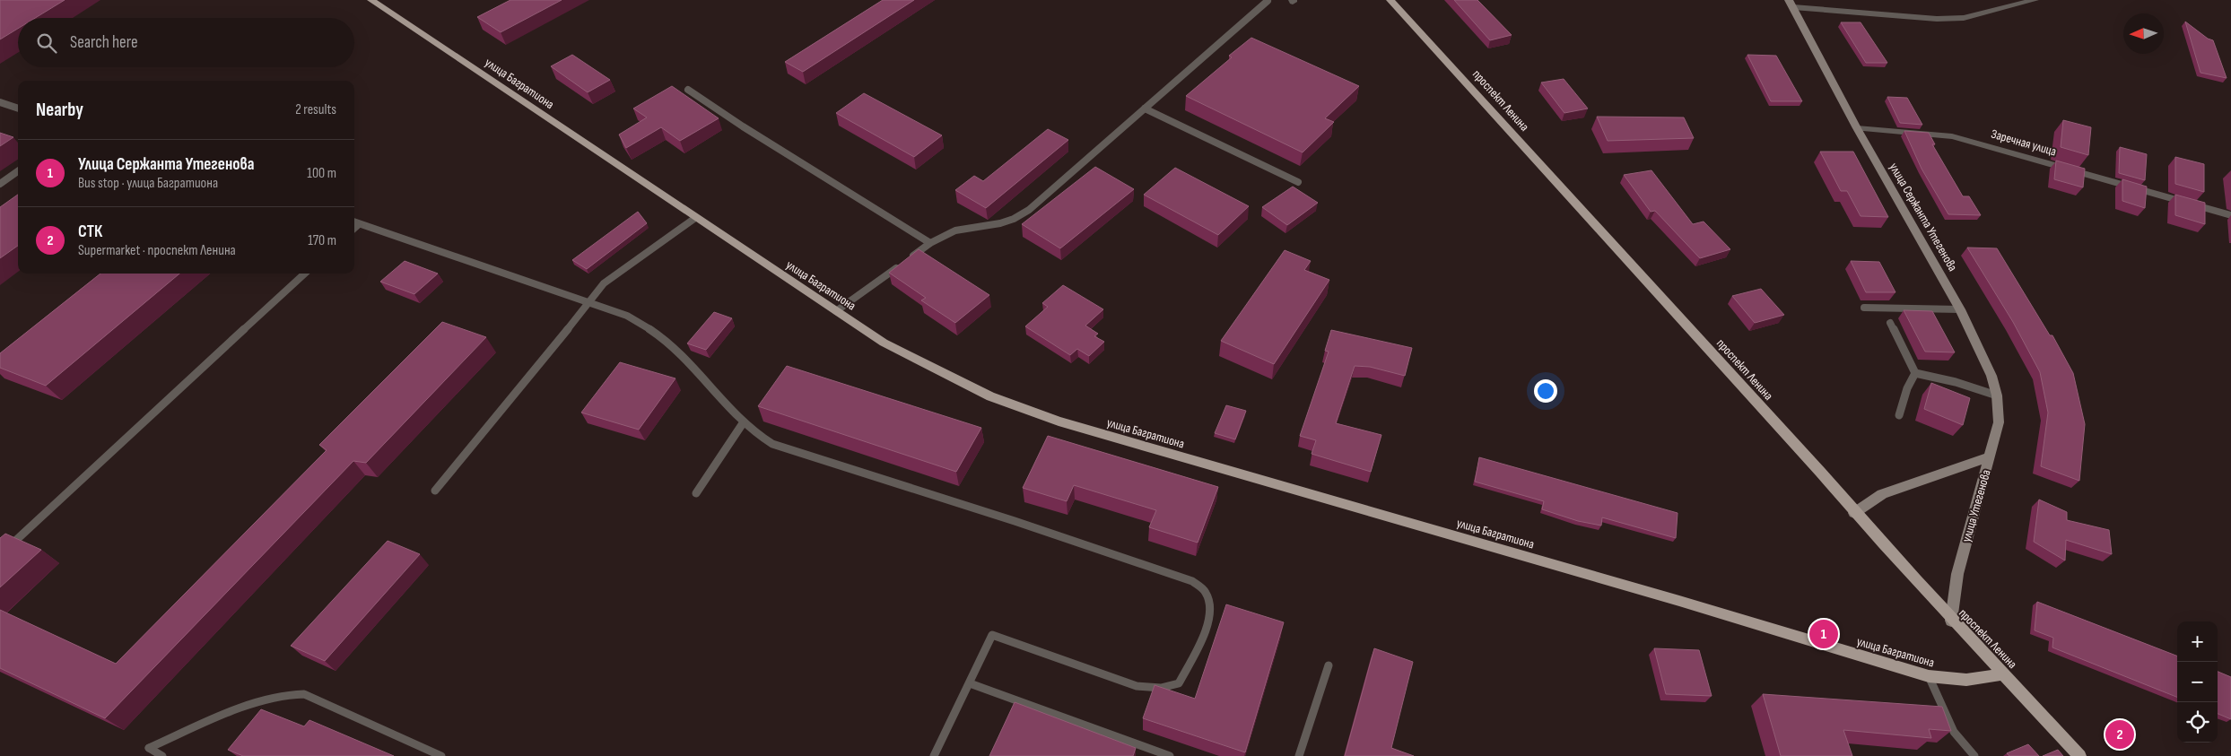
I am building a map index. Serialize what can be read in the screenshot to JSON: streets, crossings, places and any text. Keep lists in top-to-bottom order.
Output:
{
  "streets": {
    "main road": [
      "улица Багратиона",
      "проспект Ленина",
      "улица Сержанта Утегенова",
      "улица Утегенова"
    ],
    "street": ["Заречная улица"]
  },
  "crossings": [
    ["улица Багратиона", "проспект Ленина"],
    ["проспект Ленина", "улица Утегенова"],
    ["Заречная улица", "улица Сержанта Утегенова"],
    ["улица Сержанта Утегенова", "улица Утегенова"]
  ],
  "north": "left",
  "page": {
    "search": "Search here",
    "heading": ["Nearby", "2 results"],
    "list": [
      {
        "mark": "1",
        "name": "Улица Сержанта Утегенова",
        "note": "Bus stop · улица Багратиона",
        "value": "100 m"
      },
      {
        "mark": "2",
        "name": "СТК",
        "note": "Supermarket · проспект Ленина",
        "value": "170 m"
      }
    ],
    "pins": ["1", "2"],
    "map_buttons": ["+", "−"]
  }
}
